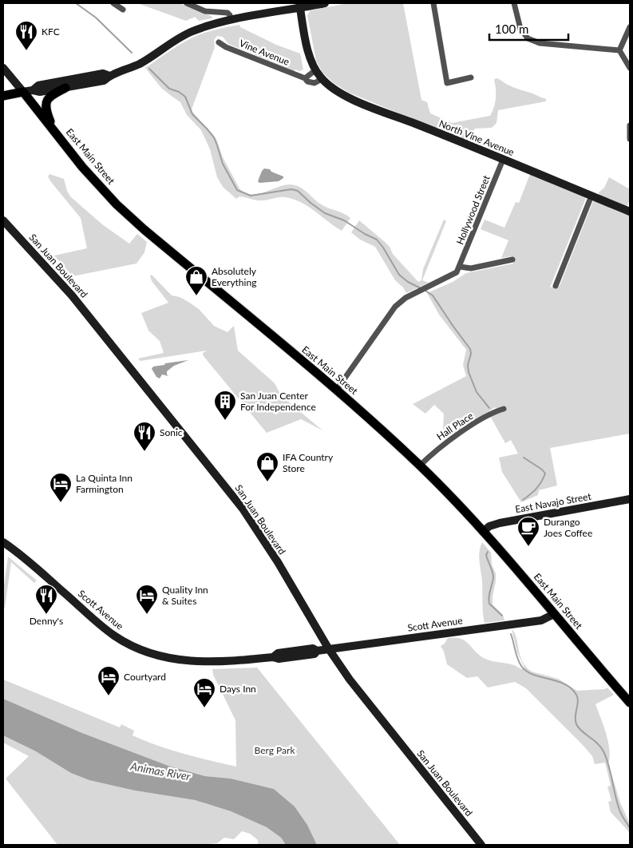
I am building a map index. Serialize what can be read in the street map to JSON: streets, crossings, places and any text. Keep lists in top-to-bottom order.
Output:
{
  "streets": {
    "main road": [
      "North Vine Avenue",
      "East Main Street",
      "San Juan Boulevard",
      "East Navajo Street",
      "Scott Avenue"
    ],
    "street": ["Vine Avenue", "Hollywood Street", "Hall Place"]
  },
  "crossings": [
    ["Vine Avenue", "North Vine Avenue"],
    ["North Vine Avenue", "Hollywood Street"],
    ["East Main Street", "Hall Place"],
    ["East Main Street", "East Navajo Street"],
    ["East Main Street", "Scott Avenue"],
    ["San Juan Boulevard", "Scott Avenue"]
  ],
  "water": ["Animas River"],
  "parks": ["Berg Park"],
  "places": {
    "restaurant": ["KFC", "Sonic", "Denny's"],
    "shop": ["Absolutely Everything", "IFA Country Store"],
    "building": ["San Juan Center For Independence"],
    "hotel": [
      "La Quinta Inn Farmington",
      "Quality Inn & Suites",
      "Courtyard",
      "Days Inn"
    ],
    "cafe": ["Durango Joes Coffee"]
  },
  "scale_bar": "100 m"
}
